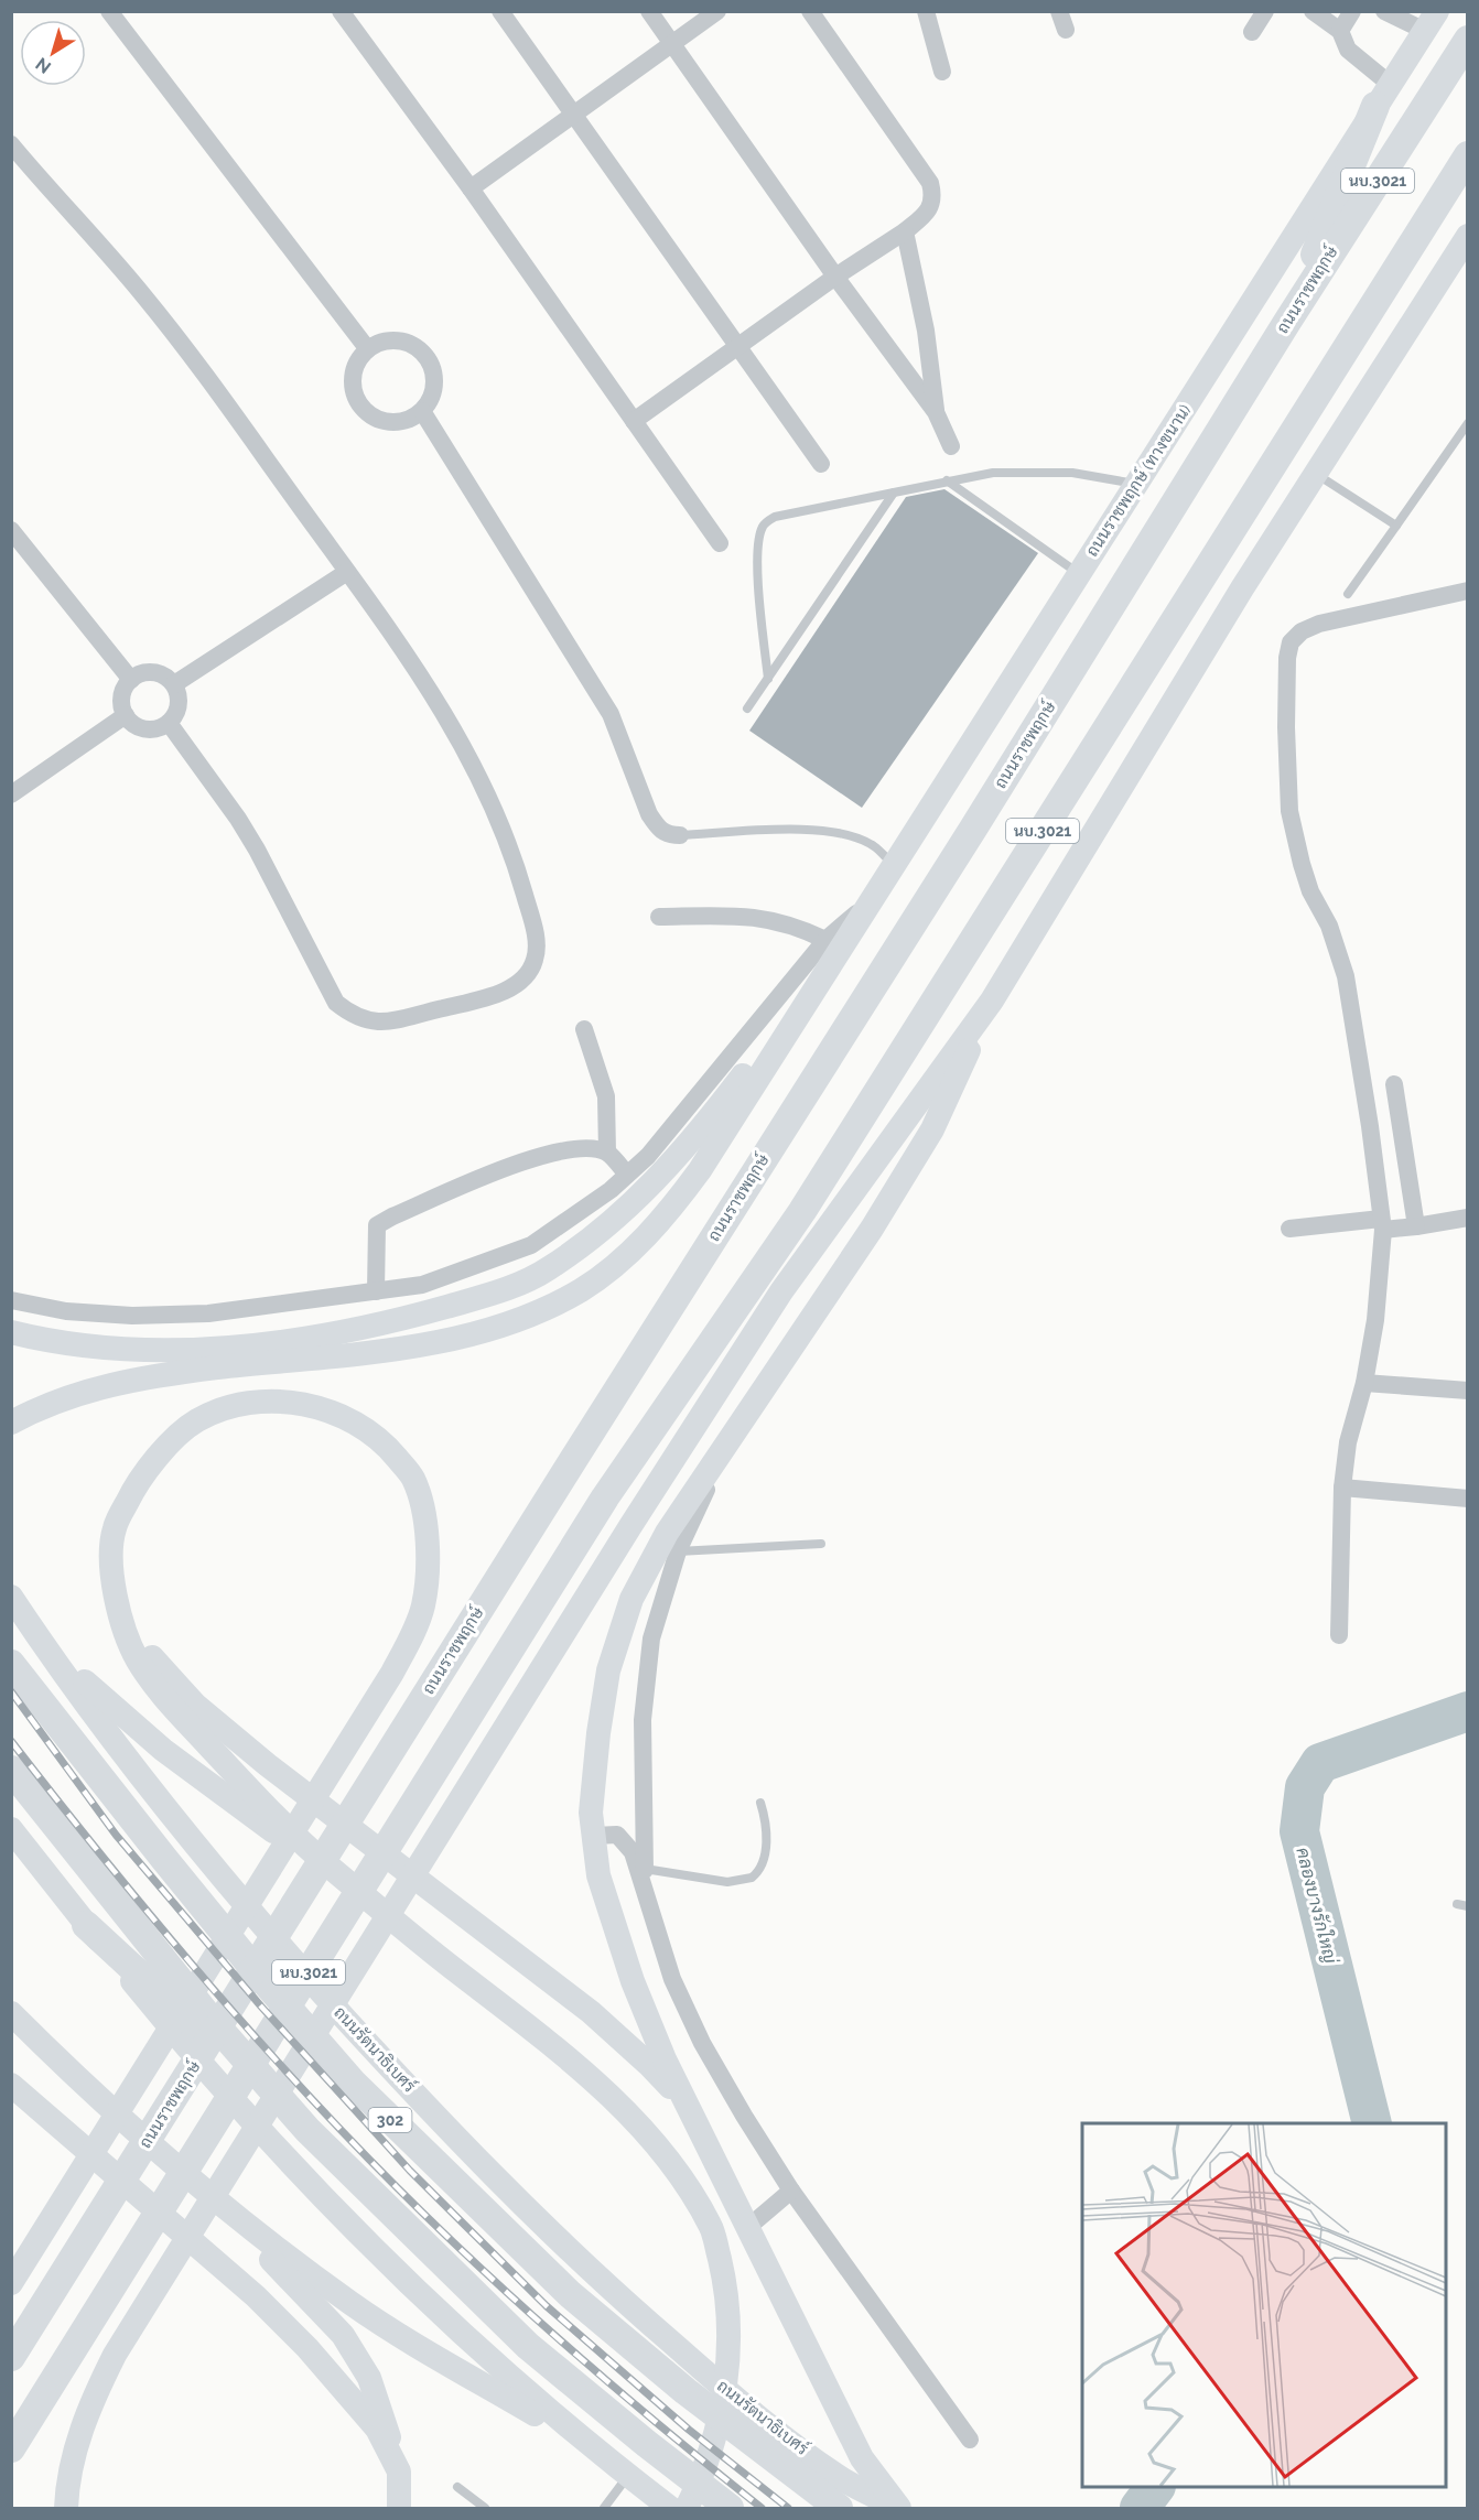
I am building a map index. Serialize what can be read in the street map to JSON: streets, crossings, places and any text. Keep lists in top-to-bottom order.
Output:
{
  "streets": {
    "main road": [
      "นบ.3021",
      "ถนนราชพฤกษ์",
      "ถนนราชพฤกษ์ (ทางขนาน)",
      "ถนนรัตนาธิเบศร์",
      "302"
    ]
  },
  "water": ["คลองบางรักใหญ่"],
  "north": "bottom left"
}
